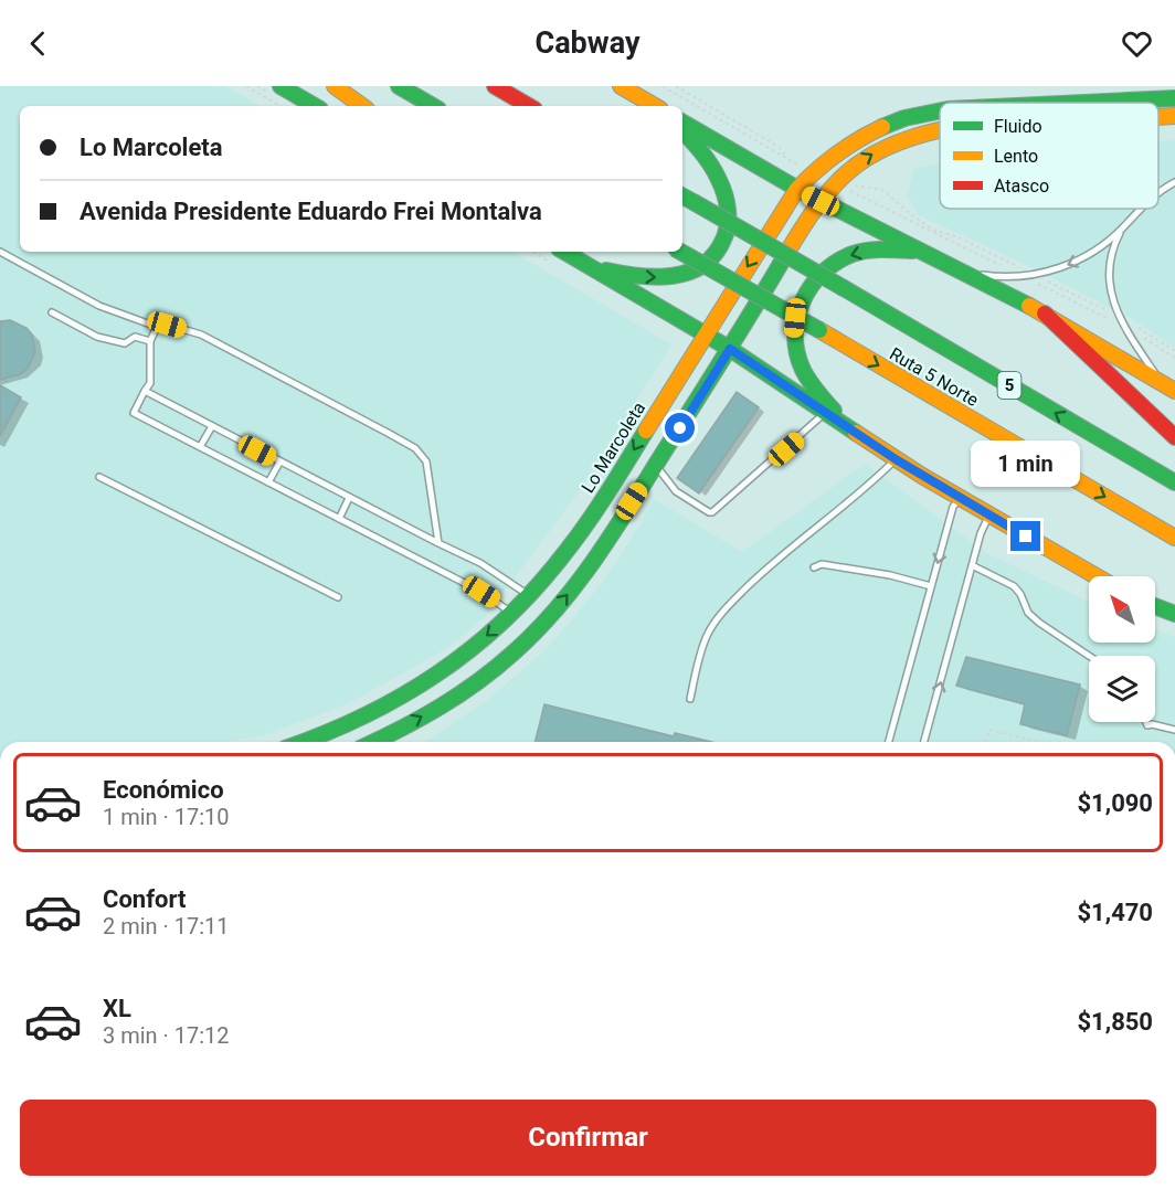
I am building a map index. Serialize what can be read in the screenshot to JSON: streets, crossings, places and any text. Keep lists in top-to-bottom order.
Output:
{
  "streets": {
    "main road": ["Ruta 5 Norte", "5", "Lo Marcoleta"]
  },
  "legend": ["Fluido", "Lento", "Atasco"],
  "north": "top left",
  "page": {
    "header": "Cabway",
    "banner": ["Lo Marcoleta", "Avenida Presidente Eduardo Frei Montalva"],
    "bubble": "1 min",
    "list": [
      {
        "name": "Económico",
        "note": "1 min · 17:10",
        "value": "$1,090"
      },
      {
        "name": "Confort",
        "note": "2 min · 17:11",
        "value": "$1,470"
      },
      {
        "name": "XL",
        "note": "3 min · 17:12",
        "value": "$1,850"
      }
    ],
    "buttons": "Confirmar"
  }
}
